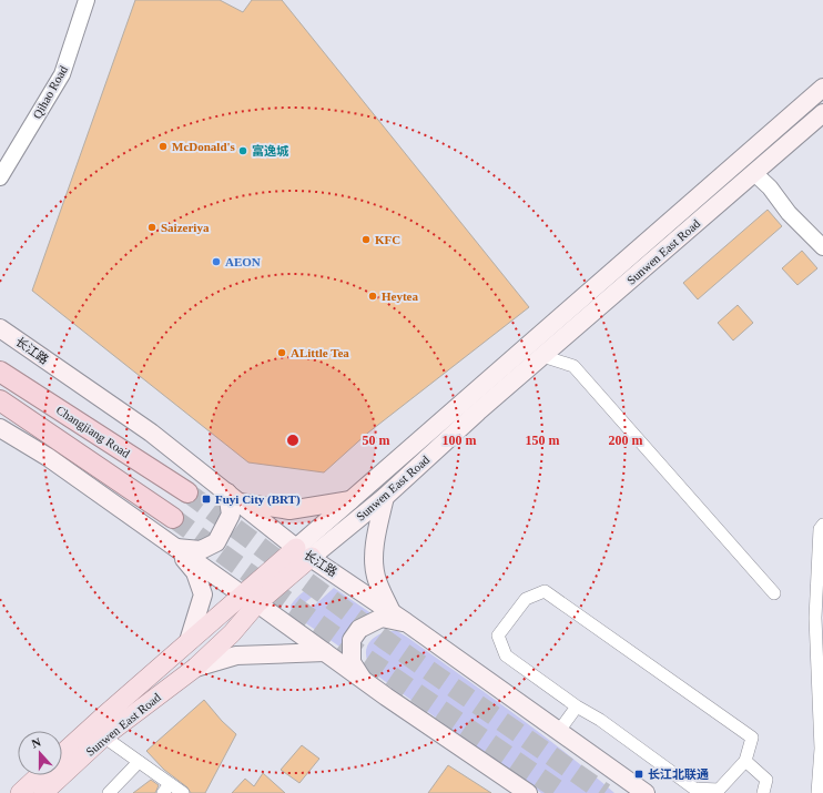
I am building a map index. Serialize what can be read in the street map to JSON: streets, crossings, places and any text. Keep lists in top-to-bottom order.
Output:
{
  "streets": {
    "highway": ["Changjiang Road"],
    "main road": ["Sunwen East Road", "长江路"],
    "street": ["Qihao Road"]
  },
  "crossings": [
    ["Sunwen East Road", "长江路"]
  ],
  "places": {
    "other": [
      "McDonald's",
      "富逸城",
      "Saizeriya",
      "KFC",
      "AEON",
      "Heytea",
      "ALittle Tea"
    ],
    "transit": ["Fuyi City (BRT)", "长江北联通"]
  },
  "north": "top",
  "rings": [
    "50 m",
    "100 m",
    "150 m",
    "200 m"
  ]
}
